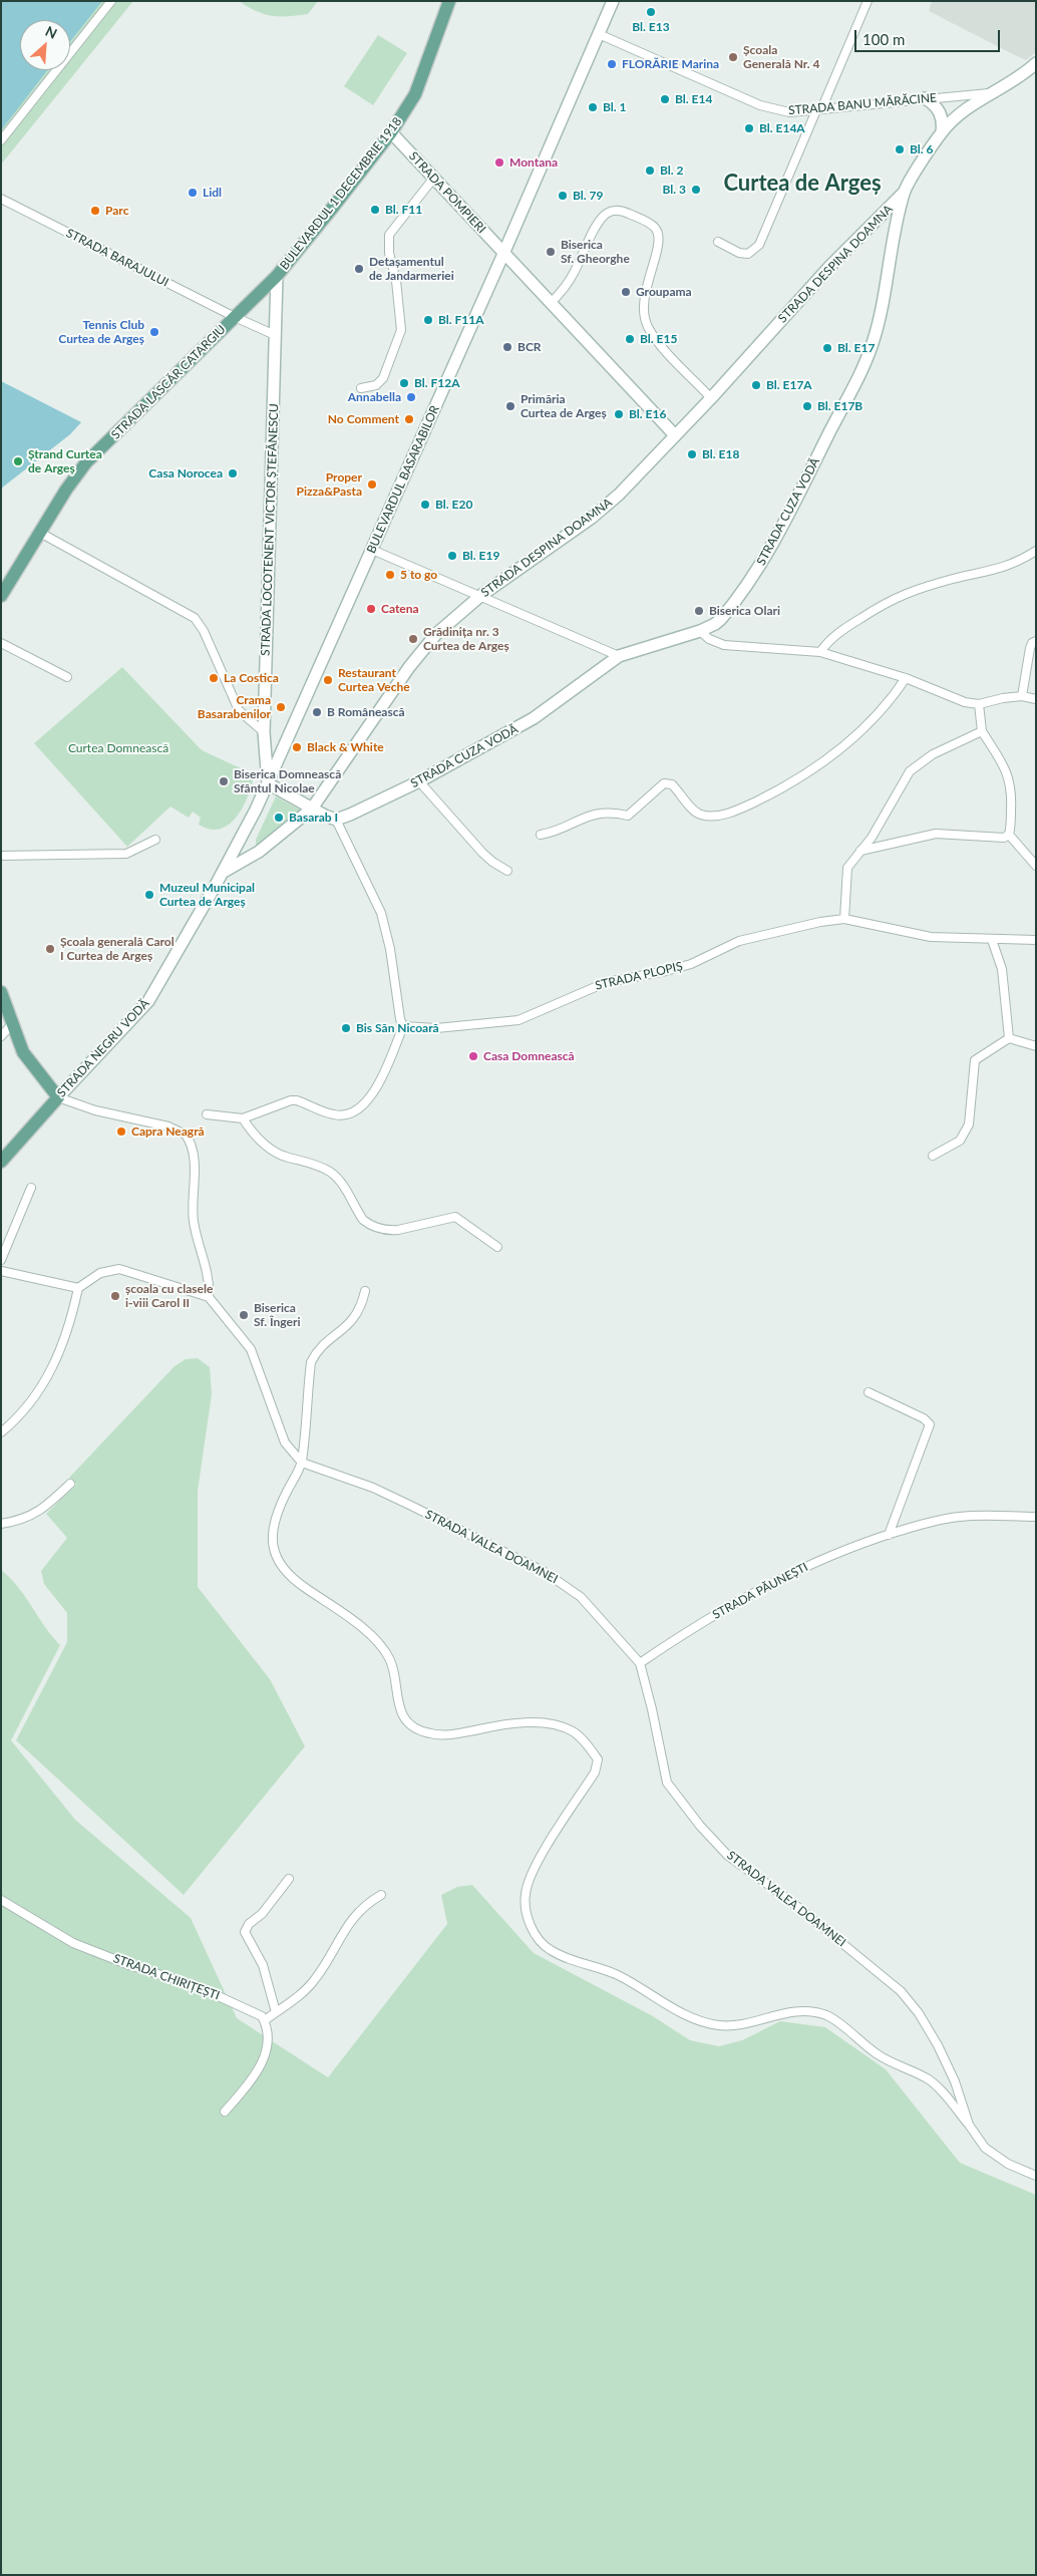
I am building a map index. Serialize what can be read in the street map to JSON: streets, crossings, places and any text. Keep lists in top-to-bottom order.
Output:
{
  "streets": {
    "main road": ["BULEVARDUL 1 DECEMBRIE 1918", "STRADA LASCĂR CATARGIU", "STRADA NEGRU VODĂ"],
    "street": [
      "STRADA BANU MĂRĂCINE",
      "STRADA POMPIERI",
      "STRADA BARAJULUI",
      "STRADA DESPINA DOAMNA",
      "BULEVARDUL BASARABILOR",
      "STRADA CUZA VODĂ",
      "STRADA LOCOTENENT VICTOR ȘTEFĂNESCU",
      "STRADA PLOPIȘ",
      "STRADA VALEA DOAMNEI",
      "STRADA PĂUNEȘTI",
      "STRADA CHIRIȚEȘTI"
    ]
  },
  "crossings": [
    ["STRADA BANU MĂRĂCINE", "BULEVARDUL BASARABILOR"],
    ["STRADA BANU MĂRĂCINE", "STRADA CUZA VODĂ"],
    ["STRADA POMPIERI", "BULEVARDUL 1 DECEMBRIE 1918"],
    ["STRADA POMPIERI", "STRADA DESPINA DOAMNA"],
    ["STRADA POMPIERI", "BULEVARDUL BASARABILOR"],
    ["BULEVARDUL 1 DECEMBRIE 1918", "STRADA BARAJULUI"],
    ["BULEVARDUL 1 DECEMBRIE 1918", "STRADA LASCĂR CATARGIU"],
    ["BULEVARDUL 1 DECEMBRIE 1918", "STRADA LOCOTENENT VICTOR ȘTEFĂNESCU"],
    ["STRADA BARAJULUI", "STRADA LASCĂR CATARGIU"],
    ["STRADA BARAJULUI", "STRADA LOCOTENENT VICTOR ȘTEFĂNESCU"],
    ["STRADA DESPINA DOAMNA", "BULEVARDUL BASARABILOR"],
    ["STRADA DESPINA DOAMNA", "STRADA CUZA VODĂ"],
    ["STRADA DESPINA DOAMNA", "STRADA NEGRU VODĂ"],
    ["BULEVARDUL BASARABILOR", "STRADA LOCOTENENT VICTOR ȘTEFĂNESCU"],
    ["BULEVARDUL BASARABILOR", "STRADA NEGRU VODĂ"],
    ["STRADA VALEA DOAMNEI", "STRADA PĂUNEȘTI"]
  ],
  "districts": ["Curtea de Argeș"],
  "parks": ["Curtea Domnească"],
  "places": [
    "Bl. E13",
    "Școala Generală Nr. 4",
    "FLORĂRIE Marina",
    "Bl. E14",
    "Bl. 1",
    "Bl. E14A",
    "Bl. 6",
    "Montana",
    "Bl. 2",
    "Bl. 3",
    "Lidl",
    "Bl. 79",
    "Bl. F11",
    "Parc",
    "Biserica Sf. Gheorghe",
    "Detașamentul de Jandarmeriei",
    "Groupama",
    "Bl. F11A",
    "Tennis Club Curtea de Argeș",
    "Bl. E15",
    "BCR",
    "Bl. E17",
    "Bl. F12A",
    "Bl. E17A",
    "Annabella",
    "Primăria Curtea de Argeș",
    "Bl. E17B",
    "Bl. E16",
    "No Comment",
    "Bl. E18",
    "Ștrand Curtea de Argeș",
    "Casa Norocea",
    "Proper Pizza&Pasta",
    "Bl. E20",
    "Bl. E19",
    "5 to go",
    "Catena",
    "Biserica Olari",
    "Grădinița nr. 3 Curtea de Argeș",
    "La Costica",
    "Restaurant Curtea Veche",
    "Crama Basarabenilor",
    "B Românească",
    "Black & White",
    "Biserica Domnească Sfântul Nicolae",
    "Basarab I",
    "Muzeul Municipal Curtea de Argeș",
    "Școala generală Carol I Curtea de Argeș",
    "Bis Săn Nicoară",
    "Casa Domnească",
    "Capra Neagră",
    "școala cu clasele i-viii Carol II",
    "Biserica Sf. Îngeri"
  ],
  "scale_bar": "100 m",
  "north": "top right"
}
